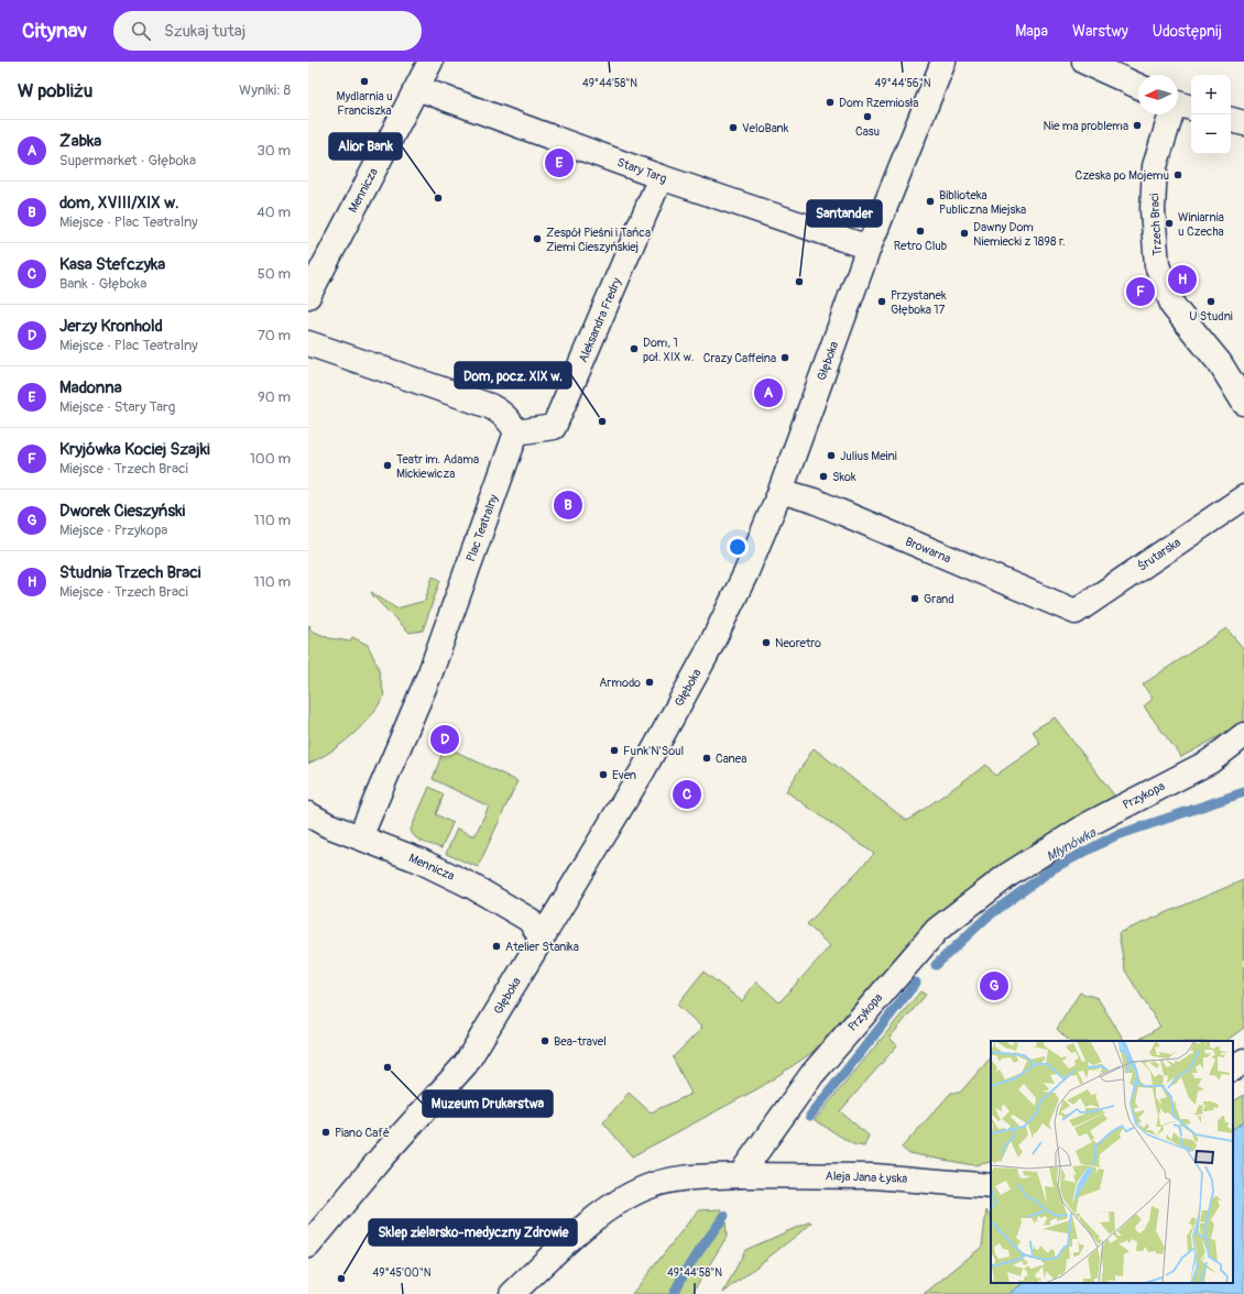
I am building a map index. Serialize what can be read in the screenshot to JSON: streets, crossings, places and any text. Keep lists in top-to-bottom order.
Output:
{
  "streets": {
    "street": [
      "Stary Targ",
      "Mennicza",
      "Trzech Braci",
      "Aleksandra Fredry",
      "Głęboka",
      "Plac Teatralny",
      "Browarna",
      "Śrutarska",
      "Przykopa",
      "Aleja Jana Łyska"
    ]
  },
  "crossings": [
    ["Stary Targ", "Mennicza"],
    ["Stary Targ", "Aleksandra Fredry"],
    ["Stary Targ", "Głęboka"],
    ["Mennicza", "Głęboka"],
    ["Mennicza", "Plac Teatralny"],
    ["Aleksandra Fredry", "Plac Teatralny"],
    ["Głęboka", "Browarna"],
    ["Browarna", "Śrutarska"],
    ["Przykopa", "Aleja Jana Łyska"]
  ],
  "water": ["Młynówka"],
  "places": [
    "Mydlarnia u Franciszka",
    "Dom Rzemiosła",
    "Casu",
    "Nie ma problema",
    "VeloBank",
    "Czeska po Mojemu",
    "Alior Bank",
    "Biblioteka Publiczna Miejska",
    "Winiarnia u Czecha",
    "Retro Club",
    "Dawny Dom Niemiecki z 1898 r.",
    "Zespół Pieśni i Tańca Ziemi Cieszyńskiej",
    "Santander",
    "Przystanek Głęboka 17",
    "U Studni",
    "Dom, 1 poł. XIX w.",
    "Crazy Caffeina",
    "Dom, pocz. XIX w.",
    "Julius Meini",
    "Teatr im. Adama Mickiewicza",
    "Skok",
    "Grand",
    "Neoretro",
    "Armodo",
    "Funk'N'Soul",
    "Canea",
    "Even",
    "Atelier Stanika",
    "Bea-travel",
    "Muzeum Drukarstwa",
    "Piano Café",
    "Sklep zielarsko-medyczny Zdrowie"
  ],
  "north": "left",
  "page": {
    "header": "Citynav",
    "search": "Szukaj tutaj",
    "nav": ["Mapa", "Warstwy", "Udostępnij"],
    "heading": ["W pobliżu", "Wyniki: 8"],
    "map_buttons": ["+", "−"],
    "list": [
      {
        "mark": "A",
        "name": "Żabka",
        "note": "Supermarket · Głęboka",
        "value": "30 m"
      },
      {
        "mark": "B",
        "name": "dom, XVIII/XIX w.",
        "note": "Miejsce · Plac Teatralny",
        "value": "40 m"
      },
      {
        "mark": "C",
        "name": "Kasa Stefczyka",
        "note": "Bank · Głęboka",
        "value": "50 m"
      },
      {
        "mark": "D",
        "name": "Jerzy Kronhold",
        "note": "Miejsce · Plac Teatralny",
        "value": "70 m"
      },
      {
        "mark": "E",
        "name": "Madonna",
        "note": "Miejsce · Stary Targ",
        "value": "90 m"
      },
      {
        "mark": "F",
        "name": "Kryjówka Kociej Szajki",
        "note": "Miejsce · Trzech Braci",
        "value": "100 m"
      },
      {
        "mark": "G",
        "name": "Dworek Cieszyński",
        "note": "Miejsce · Przykopa",
        "value": "110 m"
      },
      {
        "mark": "H",
        "name": "Studnia Trzech Braci",
        "note": "Miejsce · Trzech Braci",
        "value": "110 m"
      }
    ],
    "pins": [
      "E",
      "H",
      "F",
      "A",
      "B",
      "D",
      "C",
      "G"
    ]
  },
  "coordinates": ["49°44'58\"N", "49°44'56\"N", "49°45'00\"N"]
}
